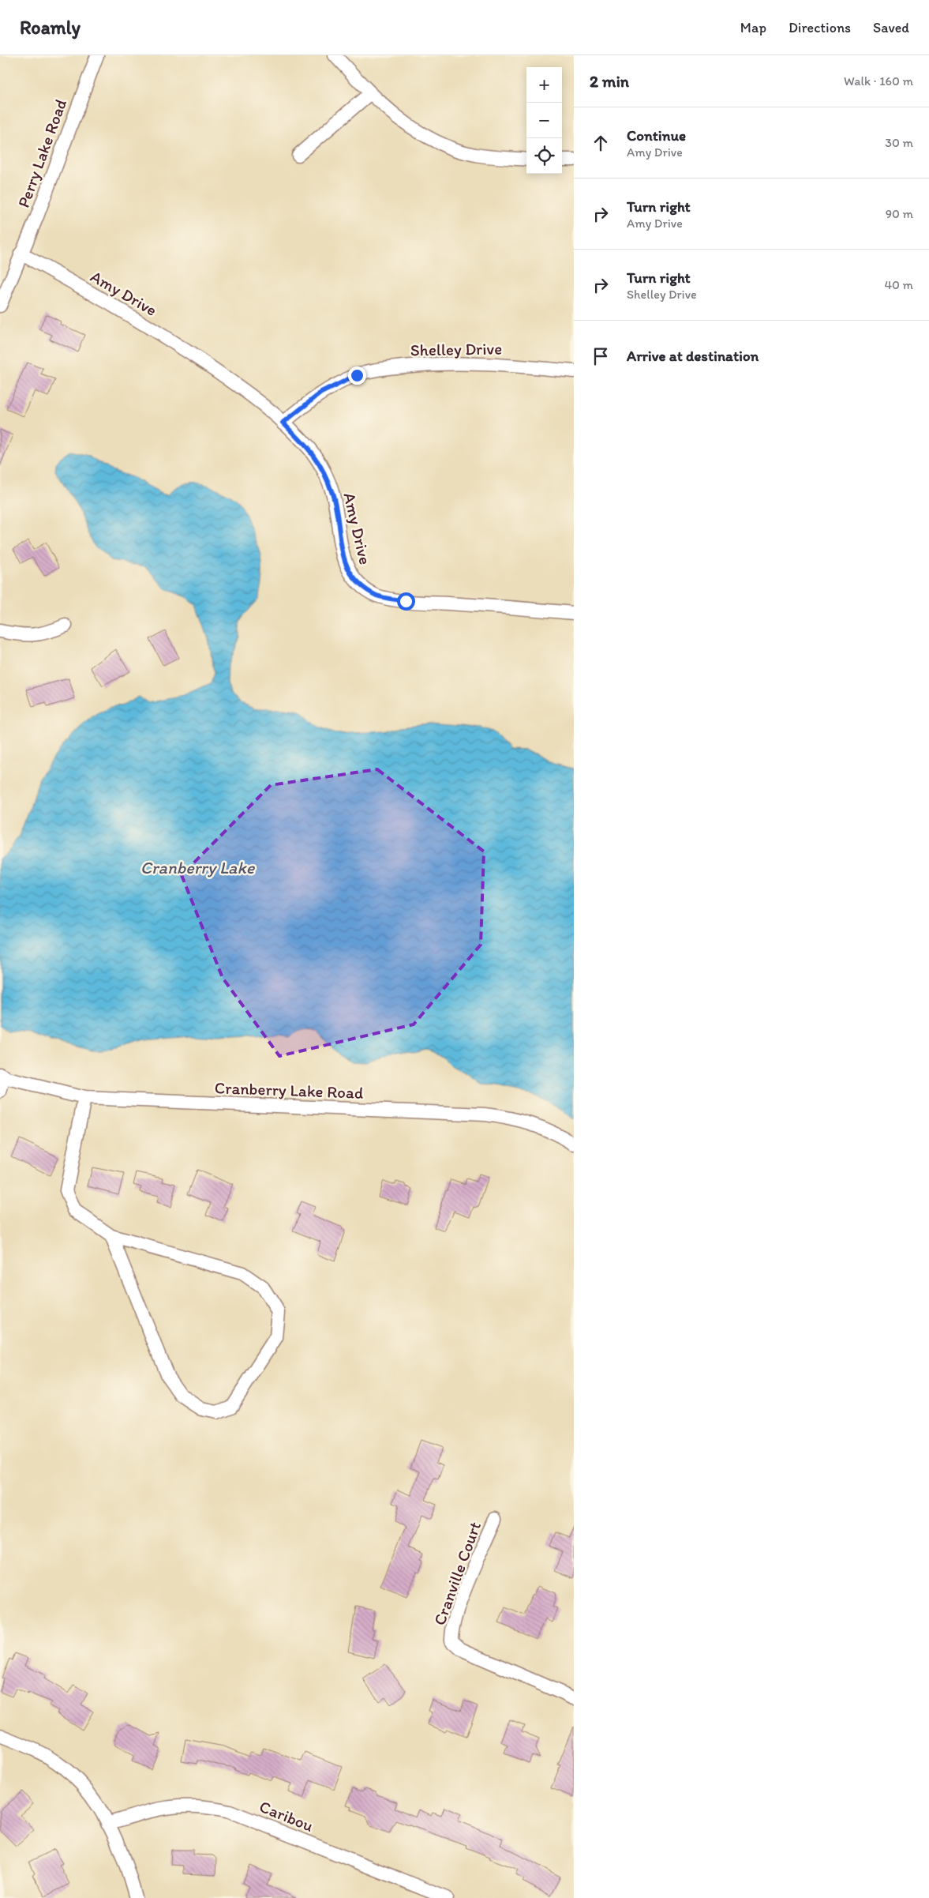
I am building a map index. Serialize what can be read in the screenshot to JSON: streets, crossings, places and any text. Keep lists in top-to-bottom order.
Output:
{
  "streets": {
    "street": [
      "Perry Lake Road",
      "Amy Drive",
      "Shelley Drive",
      "Cranberry Lake Road",
      "Cranville Court",
      "Caribou"
    ]
  },
  "crossings": [
    ["Perry Lake Road", "Amy Drive"],
    ["Amy Drive", "Shelley Drive"]
  ],
  "water": ["Cranberry Lake"],
  "page": {
    "header": "Roamly",
    "nav": ["Map", "Directions", "Saved"],
    "heading": ["2 min", "Walk · 160 m"],
    "map_buttons": ["+", "−"],
    "list": [
      ["Continue", "Amy Drive", "30 m"],
      ["Turn right", "Amy Drive", "90 m"],
      ["Turn right", "Shelley Drive", "40 m"],
      "Arrive at destination"
    ]
  }
}
